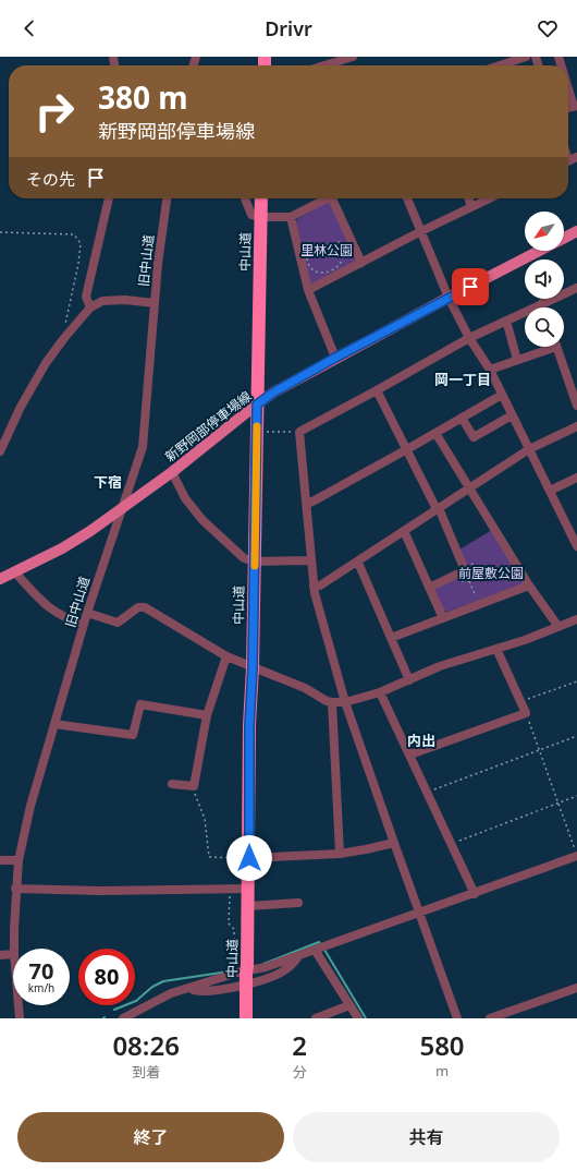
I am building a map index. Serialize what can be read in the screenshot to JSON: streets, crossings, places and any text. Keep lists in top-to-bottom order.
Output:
{
  "streets": {
    "highway": ["中山道"],
    "main road": ["新野岡部停車場線"],
    "street": ["旧中山道"]
  },
  "crossings": [
    ["中山道", "新野岡部停車場線"],
    ["旧中山道", "新野岡部停車場線"]
  ],
  "districts": ["岡一丁目", "下宿", "内出"],
  "parks": ["里林公園", "前屋敷公園"],
  "north": "bottom left",
  "page": {
    "header": "Drivr",
    "turn": ["380 m", "新野岡部停車場線"],
    "then": "その先",
    "speed": "70 km/h",
    "limit": "80",
    "eta": [
      "08:26",
      "到着",
      "2",
      "分",
      "580",
      "m"
    ],
    "buttons": ["終了", "共有"]
  }
}
